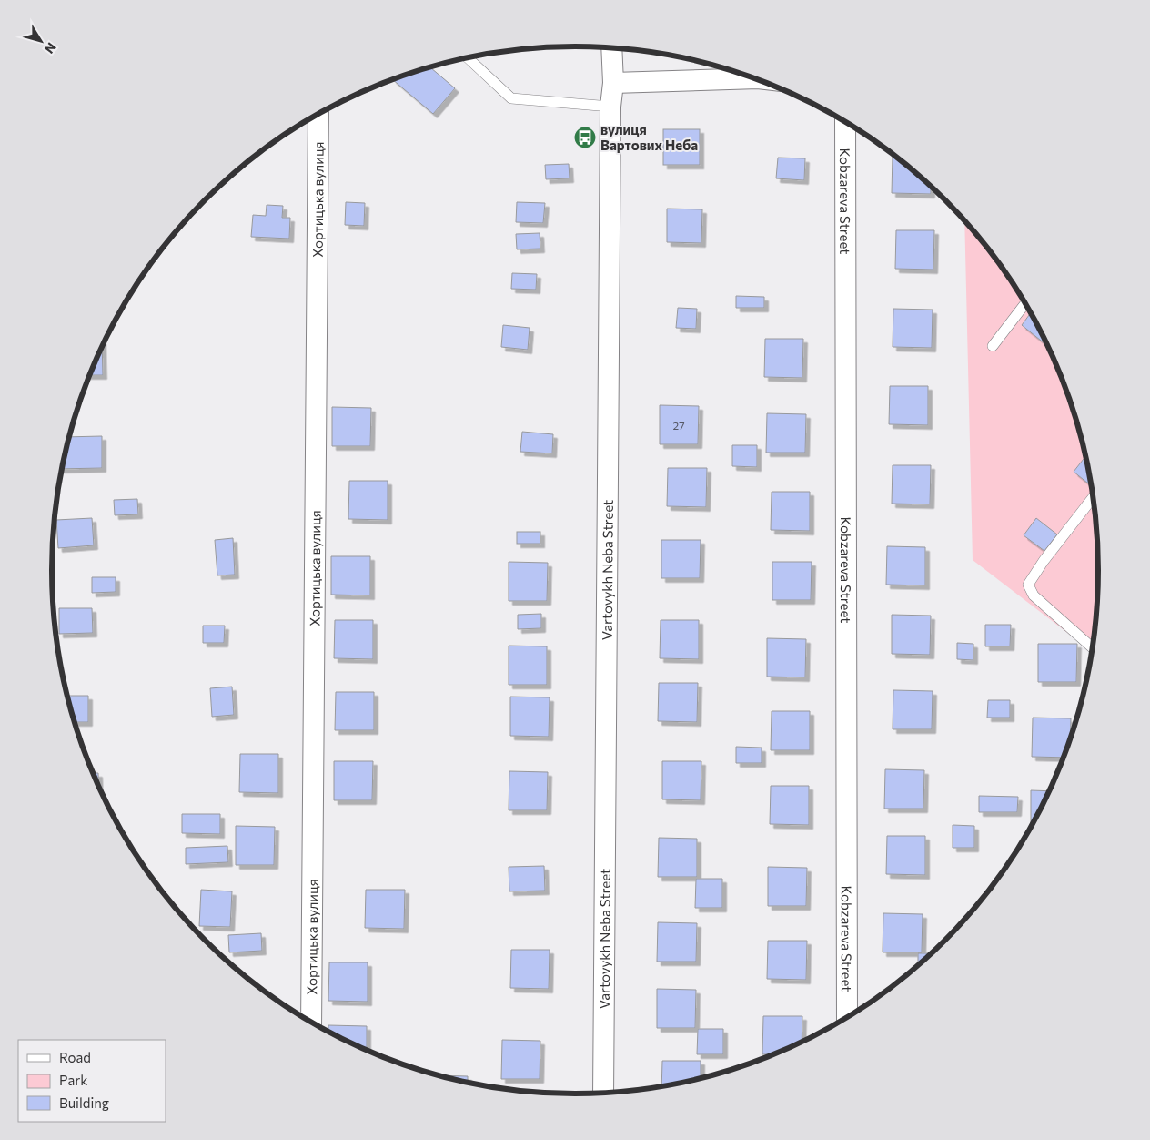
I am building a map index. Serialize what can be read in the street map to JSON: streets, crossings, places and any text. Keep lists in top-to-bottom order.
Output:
{
  "streets": {
    "street": ["Хортицька вулиця", "Kobzareva Street", "Vartovykh Neba Street"]
  },
  "places": {
    "bus stop": ["вулиця Вартових Неба"]
  },
  "house_numbers": ["27"],
  "legend": ["Road", "Park", "Building"],
  "north": "bottom right"
}
